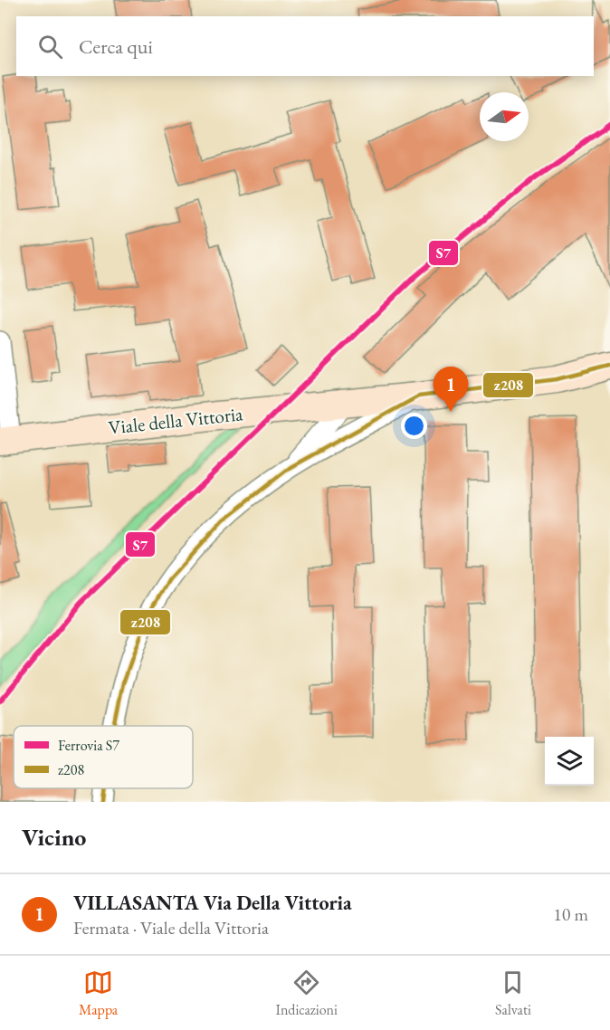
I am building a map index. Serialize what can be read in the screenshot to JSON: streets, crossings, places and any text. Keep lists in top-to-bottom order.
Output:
{
  "streets": {
    "street": ["Viale della Vittoria"]
  },
  "lines": ["rail line S7", "transit line z208"],
  "legend": ["Ferrovia S7", "z208"],
  "north": "right",
  "page": {
    "search": "Cerca qui",
    "pins": "1",
    "heading": "Vicino",
    "list": [
      {
        "mark": "1",
        "name": "VILLASANTA Via Della Vittoria",
        "note": "Fermata · Viale della Vittoria",
        "value": "10 m"
      }
    ],
    "nav": ["Mappa", "Indicazioni", "Salvati"]
  }
}
